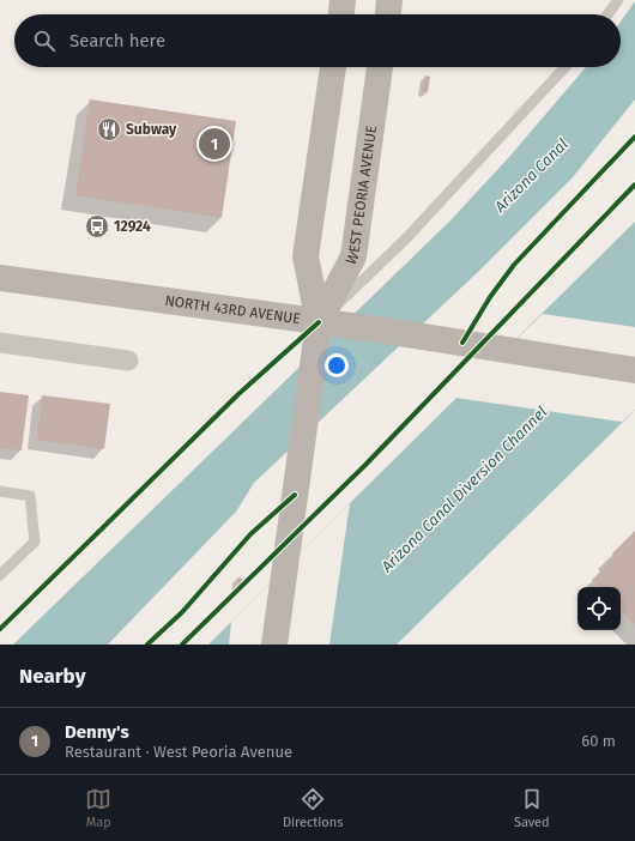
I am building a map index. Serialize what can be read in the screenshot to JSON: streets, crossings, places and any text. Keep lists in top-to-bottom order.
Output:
{
  "streets": {
    "main road": ["WEST PEORIA AVENUE", "NORTH 43RD AVENUE"]
  },
  "crossings": [
    ["WEST PEORIA AVENUE", "NORTH 43RD AVENUE"]
  ],
  "water": ["Arizona Canal", "Arizona Canal Diversion Channel"],
  "places": {
    "restaurant": ["Subway"],
    "bus stop": ["12924"]
  },
  "page": {
    "search": "Search here",
    "pins": "1",
    "heading": "Nearby",
    "list": [
      {
        "mark": "1",
        "name": "Denny's",
        "note": "Restaurant · West Peoria Avenue",
        "value": "60 m"
      }
    ],
    "nav": ["Map", "Directions", "Saved"]
  }
}
